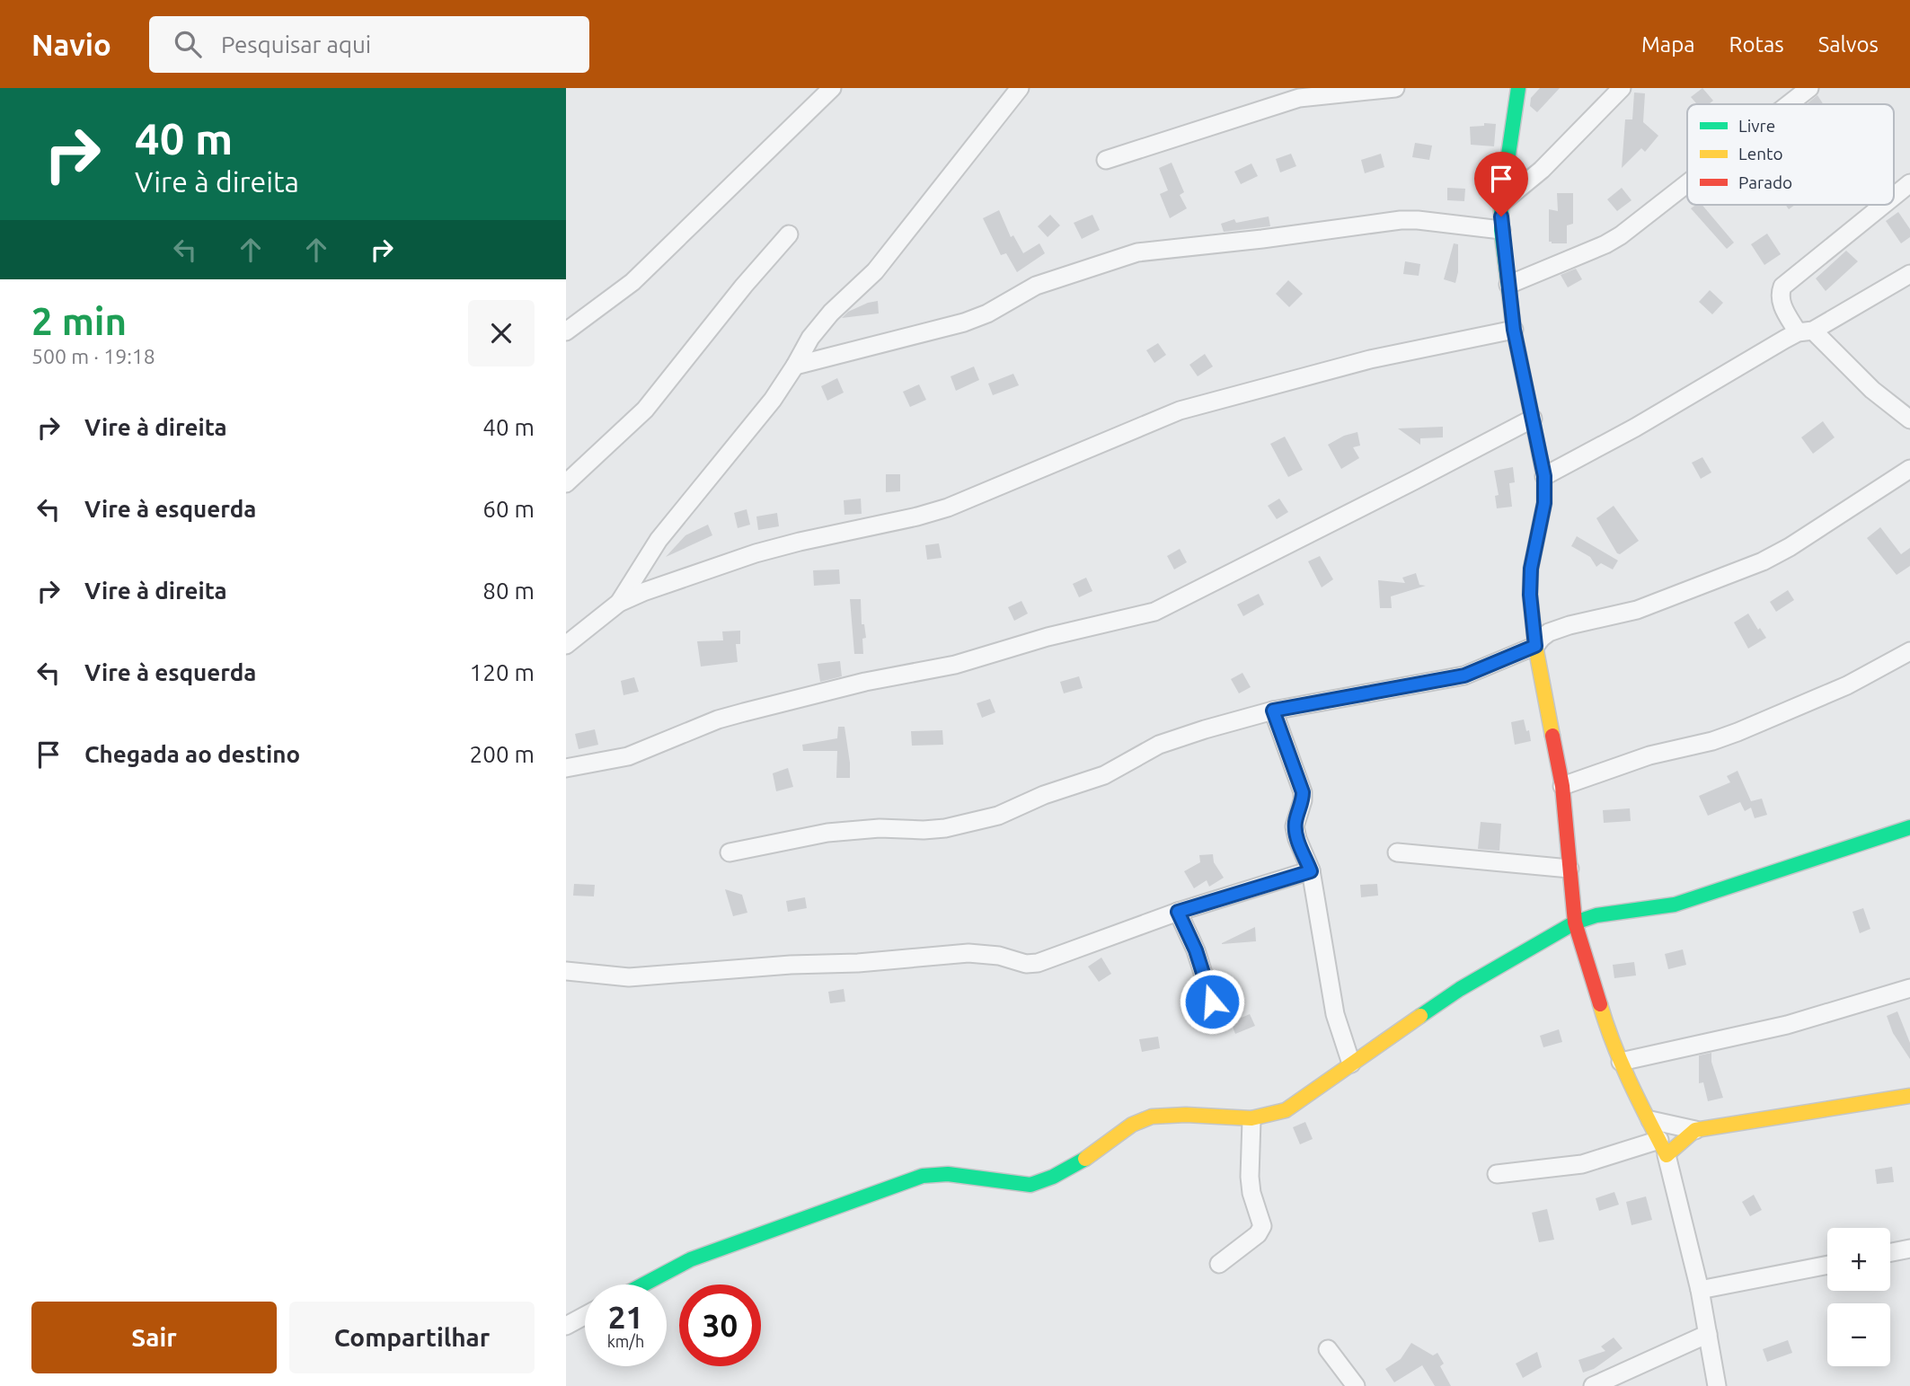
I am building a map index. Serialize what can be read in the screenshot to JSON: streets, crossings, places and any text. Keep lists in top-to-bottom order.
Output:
{
  "legend": ["Livre", "Lento", "Parado"],
  "page": {
    "header": "Navio",
    "search": "Pesquisar aqui",
    "nav": ["Mapa", "Rotas", "Salvos"],
    "turn": ["40 m", "Vire à direita"],
    "heading": ["2 min", "500 m · 19:18"],
    "list": [
      {
        "name": "Vire à direita",
        "value": "40 m"
      },
      {
        "name": "Vire à esquerda",
        "value": "60 m"
      },
      {
        "name": "Vire à direita",
        "value": "80 m"
      },
      {
        "name": "Vire à esquerda",
        "value": "120 m"
      },
      {
        "name": "Chegada ao destino",
        "value": "200 m"
      }
    ],
    "map_buttons": ["+", "−"],
    "speed": "21 km/h",
    "limit": "30",
    "buttons": ["Sair", "Compartilhar"]
  }
}
